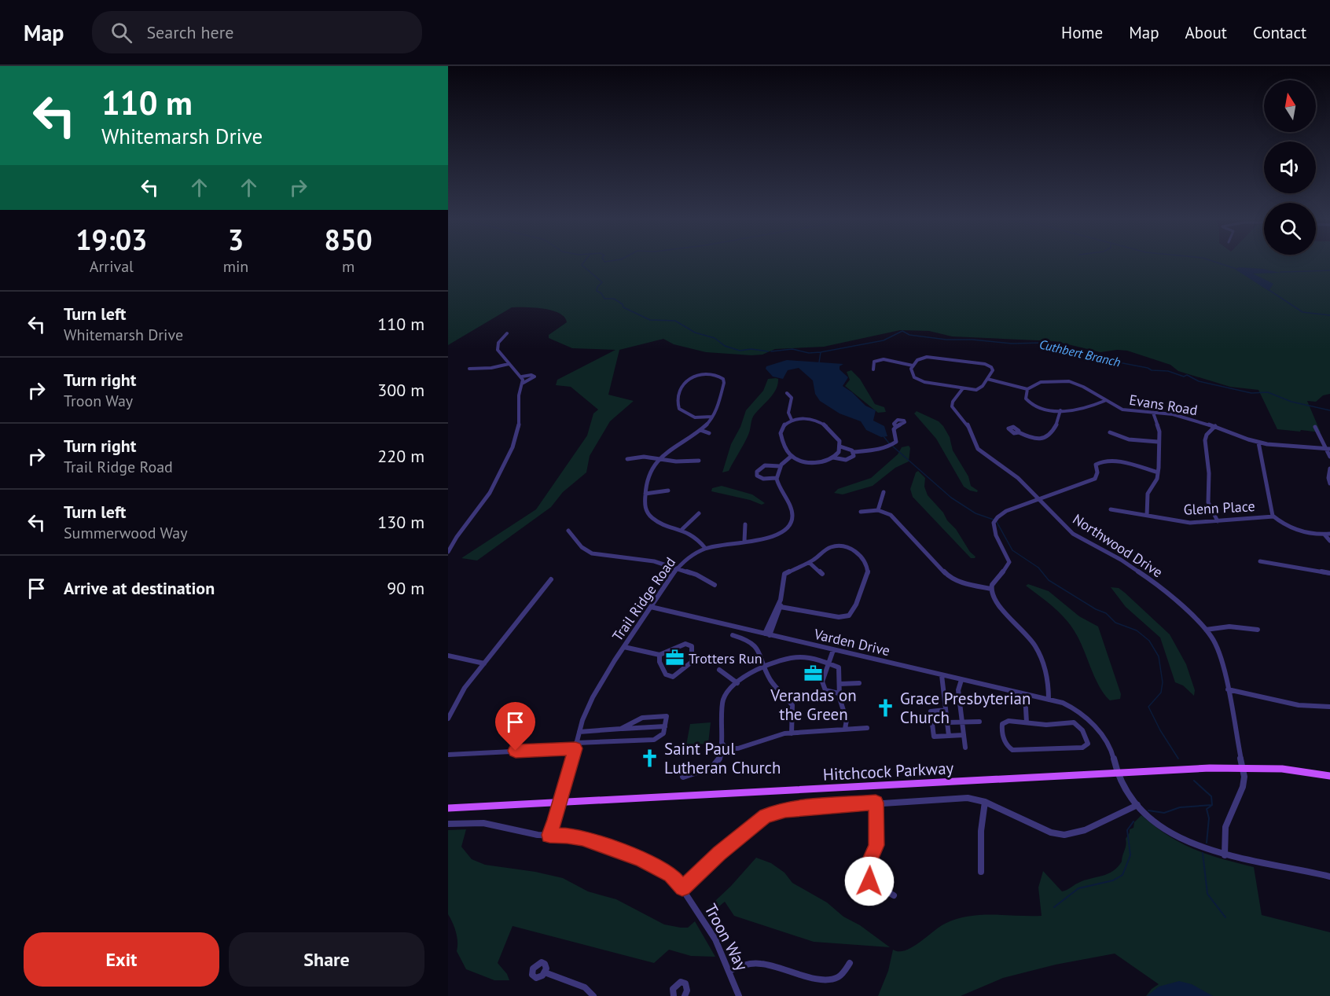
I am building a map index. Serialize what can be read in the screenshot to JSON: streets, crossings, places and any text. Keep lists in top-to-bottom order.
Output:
{
  "streets": {
    "main road": ["Hitchcock Parkway"],
    "street": [
      "Evans Road",
      "Glenn Place",
      "Northwood Drive",
      "Trail Ridge Road",
      "Varden Drive",
      "Troon Way"
    ]
  },
  "crossings": [
    ["Northwood Drive", "Hitchcock Parkway"],
    ["Trail Ridge Road", "Varden Drive"],
    ["Trail Ridge Road", "Hitchcock Parkway"],
    ["Trail Ridge Road", "Troon Way"],
    ["Varden Drive", "Hitchcock Parkway"]
  ],
  "water": ["Cuthbert Branch"],
  "places": {
    "office": ["Trotters Run", "Verandas on the Green"],
    "church": ["Grace Presbyterian Church", "Saint Paul Lutheran Church"]
  },
  "north": "top",
  "page": {
    "header": "Map",
    "search": "Search here",
    "nav": [
      "Home",
      "Map",
      "About",
      "Contact"
    ],
    "turn": ["110 m", "Whitemarsh Drive"],
    "eta": [
      "19:03",
      "Arrival",
      "3",
      "min",
      "850",
      "m"
    ],
    "list": [
      {
        "name": "Turn left",
        "note": "Whitemarsh Drive",
        "value": "110 m"
      },
      {
        "name": "Turn right",
        "note": "Troon Way",
        "value": "300 m"
      },
      {
        "name": "Turn right",
        "note": "Trail Ridge Road",
        "value": "220 m"
      },
      {
        "name": "Turn left",
        "note": "Summerwood Way",
        "value": "130 m"
      },
      {
        "name": "Arrive at destination",
        "value": "90 m"
      }
    ],
    "buttons": ["Exit", "Share"]
  }
}
